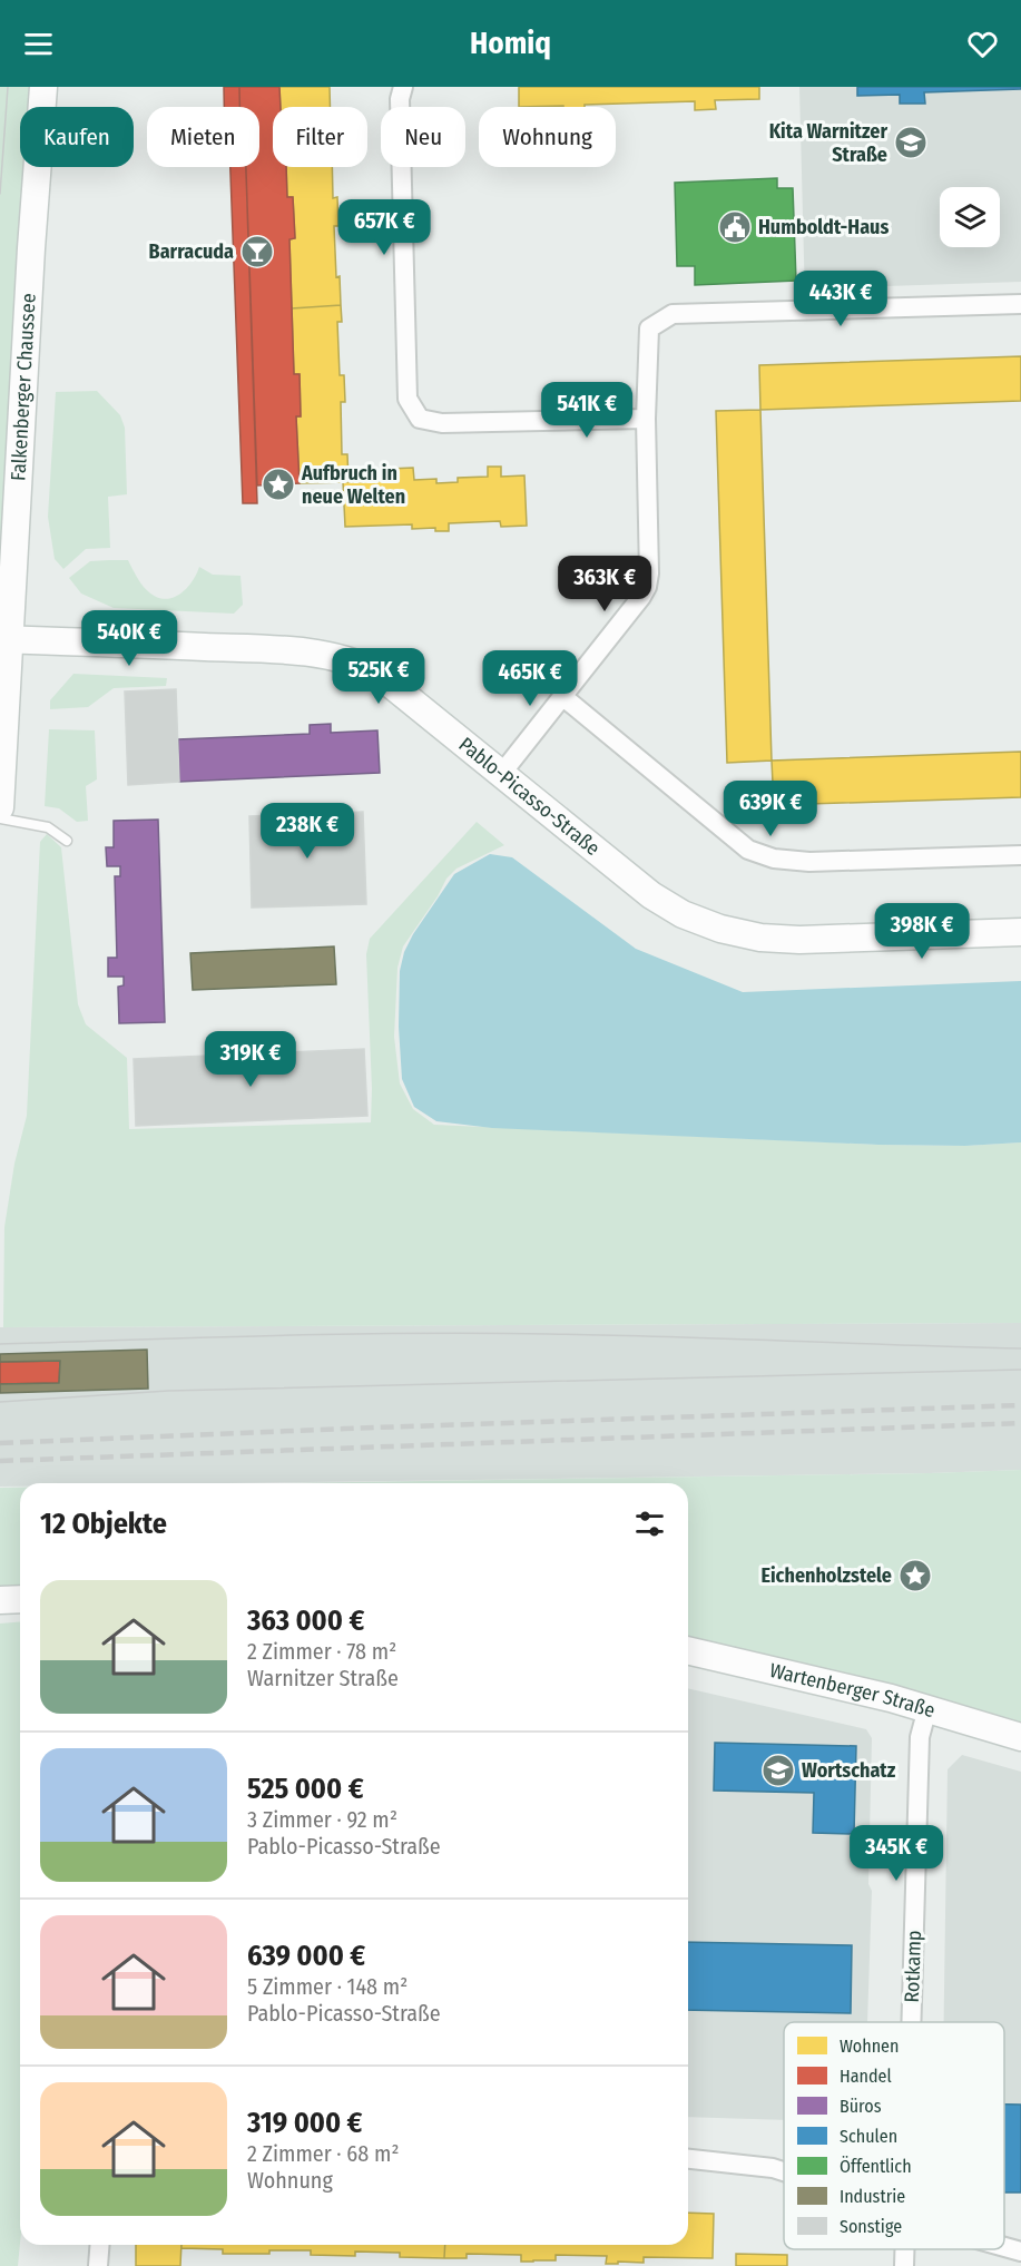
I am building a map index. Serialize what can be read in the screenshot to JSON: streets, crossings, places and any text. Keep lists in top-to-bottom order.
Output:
{
  "streets": {
    "main road": ["Falkenberger Chaussee", "Pablo-Picasso-Straße", "Wartenberger Straße"],
    "street": ["Rotkamp"]
  },
  "crossings": [
    ["Falkenberger Chaussee", "Pablo-Picasso-Straße"],
    ["Wartenberger Straße", "Rotkamp"]
  ],
  "places": {
    "school or university": ["Kita Warnitzer Straße", "Wortschatz"],
    "public building": ["Humboldt-Haus"],
    "bar": ["Barracuda"],
    "place": ["Aufbruch in neue Welten", "Eichenholzstele"]
  },
  "legend": [
    "Wohnen",
    "Handel",
    "Büros",
    "Schulen",
    "Öffentlich",
    "Industrie",
    "Sonstige"
  ],
  "page": {
    "header": "Homiq",
    "chip": [
      "Kaufen",
      "Mieten",
      "Filter",
      "Neu",
      "Wohnung"
    ],
    "price": [
      "657K €",
      "443K €",
      "541K €",
      "363K €",
      "540K €",
      "525K €",
      "465K €",
      "639K €",
      "238K €",
      "398K €",
      "319K €",
      "345K €"
    ],
    "heading": "12 Objekte",
    "list": [
      {
        "name": "363 000 €",
        "note": "2 Zimmer · 78 m² · Warnitzer Straße"
      },
      {
        "name": "525 000 €",
        "note": "3 Zimmer · 92 m² · Pablo-Picasso-Straße"
      },
      {
        "name": "639 000 €",
        "note": "5 Zimmer · 148 m² · Pablo-Picasso-Straße"
      },
      {
        "name": "319 000 €",
        "note": "2 Zimmer · 68 m² · Wohnung"
      }
    ]
  }
}
